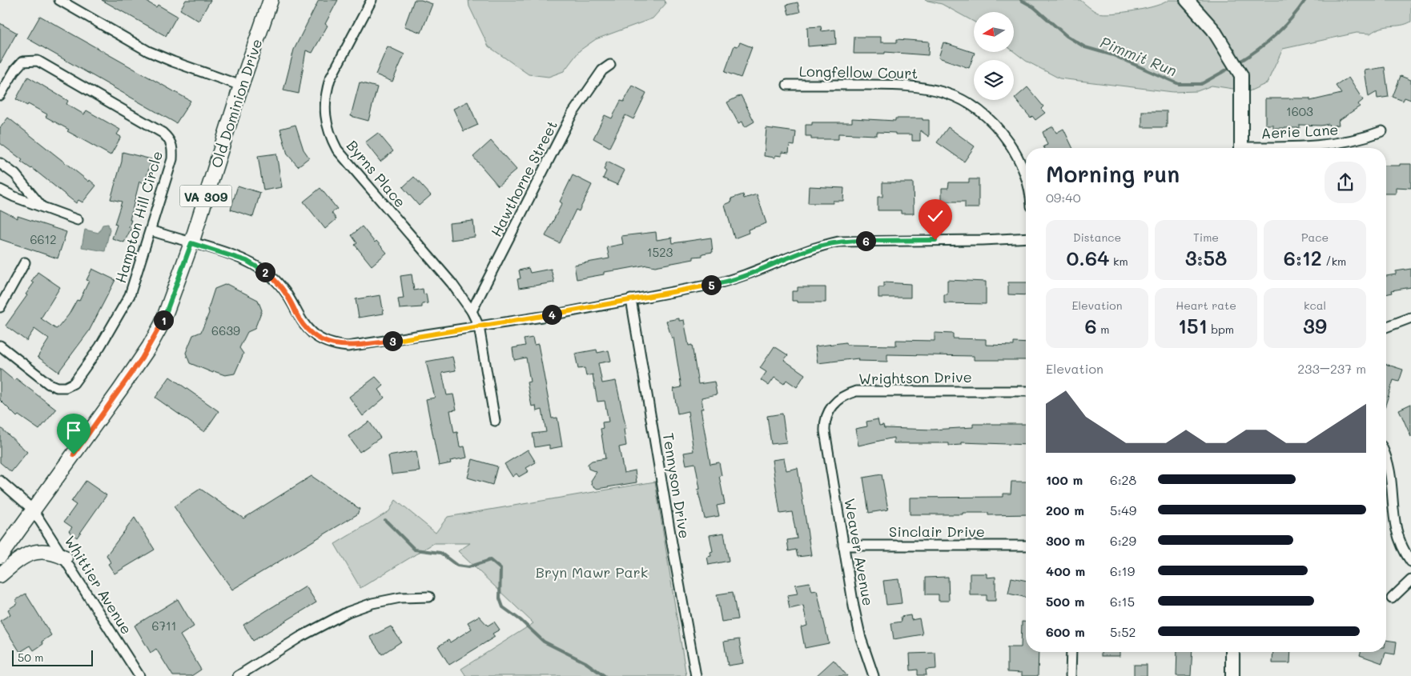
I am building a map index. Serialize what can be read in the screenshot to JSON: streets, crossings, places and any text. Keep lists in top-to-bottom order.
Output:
{
  "streets": {
    "main road": ["Old Dominion Drive", "VA 309"],
    "street": [
      "Longfellow Court",
      "Aerie Lane",
      "Byrns Place",
      "Hawthorne Street",
      "Hampton Hill Circle",
      "Wrightson Drive",
      "Tennyson Drive",
      "Sinclair Drive",
      "Weaver Avenue",
      "Whittier Avenue"
    ]
  },
  "crossings": [
    ["Old Dominion Drive", "Whittier Avenue"],
    ["Byrns Place", "Hawthorne Street"],
    ["Wrightson Drive", "Weaver Avenue"],
    ["Sinclair Drive", "Weaver Avenue"]
  ],
  "water": ["Pimmit Run"],
  "parks": ["Bryn Mawr Park"],
  "house_numbers": [
    "1603",
    "6612",
    "1523",
    "6639",
    "6711"
  ],
  "scale_bar": "50 m",
  "north": "left",
  "page": {
    "heading": ["Morning run", "09:40"],
    "stats": [
      ["Distance", "0.64 km"],
      ["Time", "3:58"],
      ["Pace", "6:12 /km"],
      ["Elevation", "6 m"],
      ["Heart rate", "151 bpm"],
      ["kcal", "39"]
    ],
    "pins": [
      "6",
      "2",
      "5",
      "4",
      "1",
      "3"
    ],
    "chart": ["Elevation", "233–237 m"],
    "list": [
      {
        "name": "100 m",
        "note": "6:28"
      },
      {
        "name": "200 m",
        "note": "5:49"
      },
      {
        "name": "300 m",
        "note": "6:29"
      },
      {
        "name": "400 m",
        "note": "6:19"
      },
      {
        "name": "500 m",
        "note": "6:15"
      },
      {
        "name": "600 m",
        "note": "5:52"
      }
    ],
    "scale": "50 m"
  }
}
